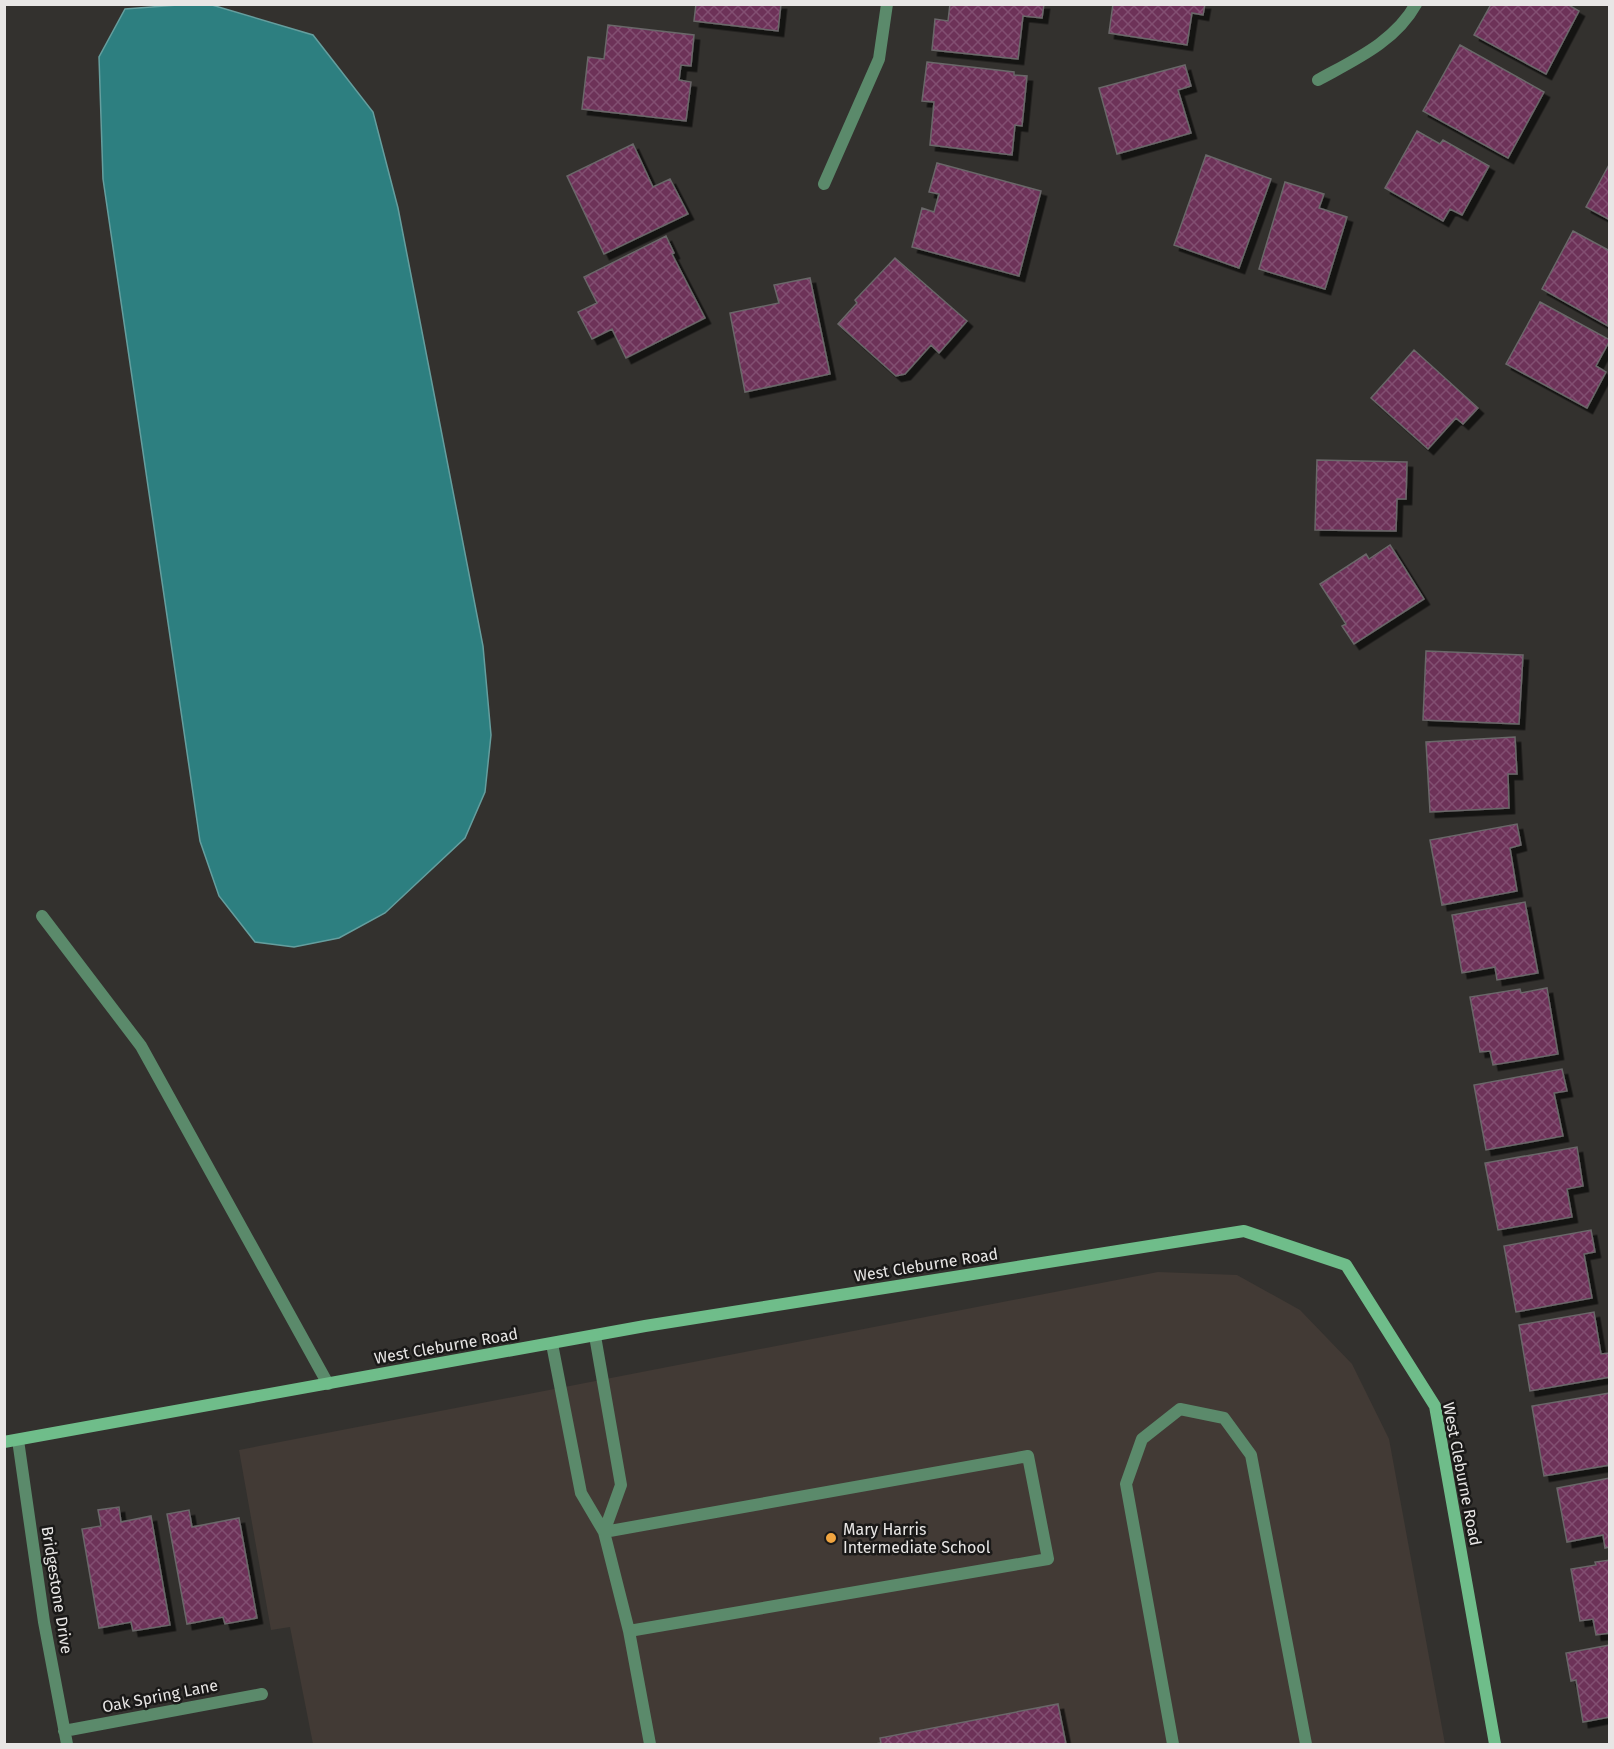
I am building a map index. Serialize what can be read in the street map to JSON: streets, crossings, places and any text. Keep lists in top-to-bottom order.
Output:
{
  "streets": {
    "street": ["West Cleburne Road", "Bridgestone Drive", "Oak Spring Lane"]
  },
  "crossings": [
    ["West Cleburne Road", "Bridgestone Drive"],
    ["Bridgestone Drive", "Oak Spring Lane"]
  ],
  "places": ["Mary Harris Intermediate School"]
}
